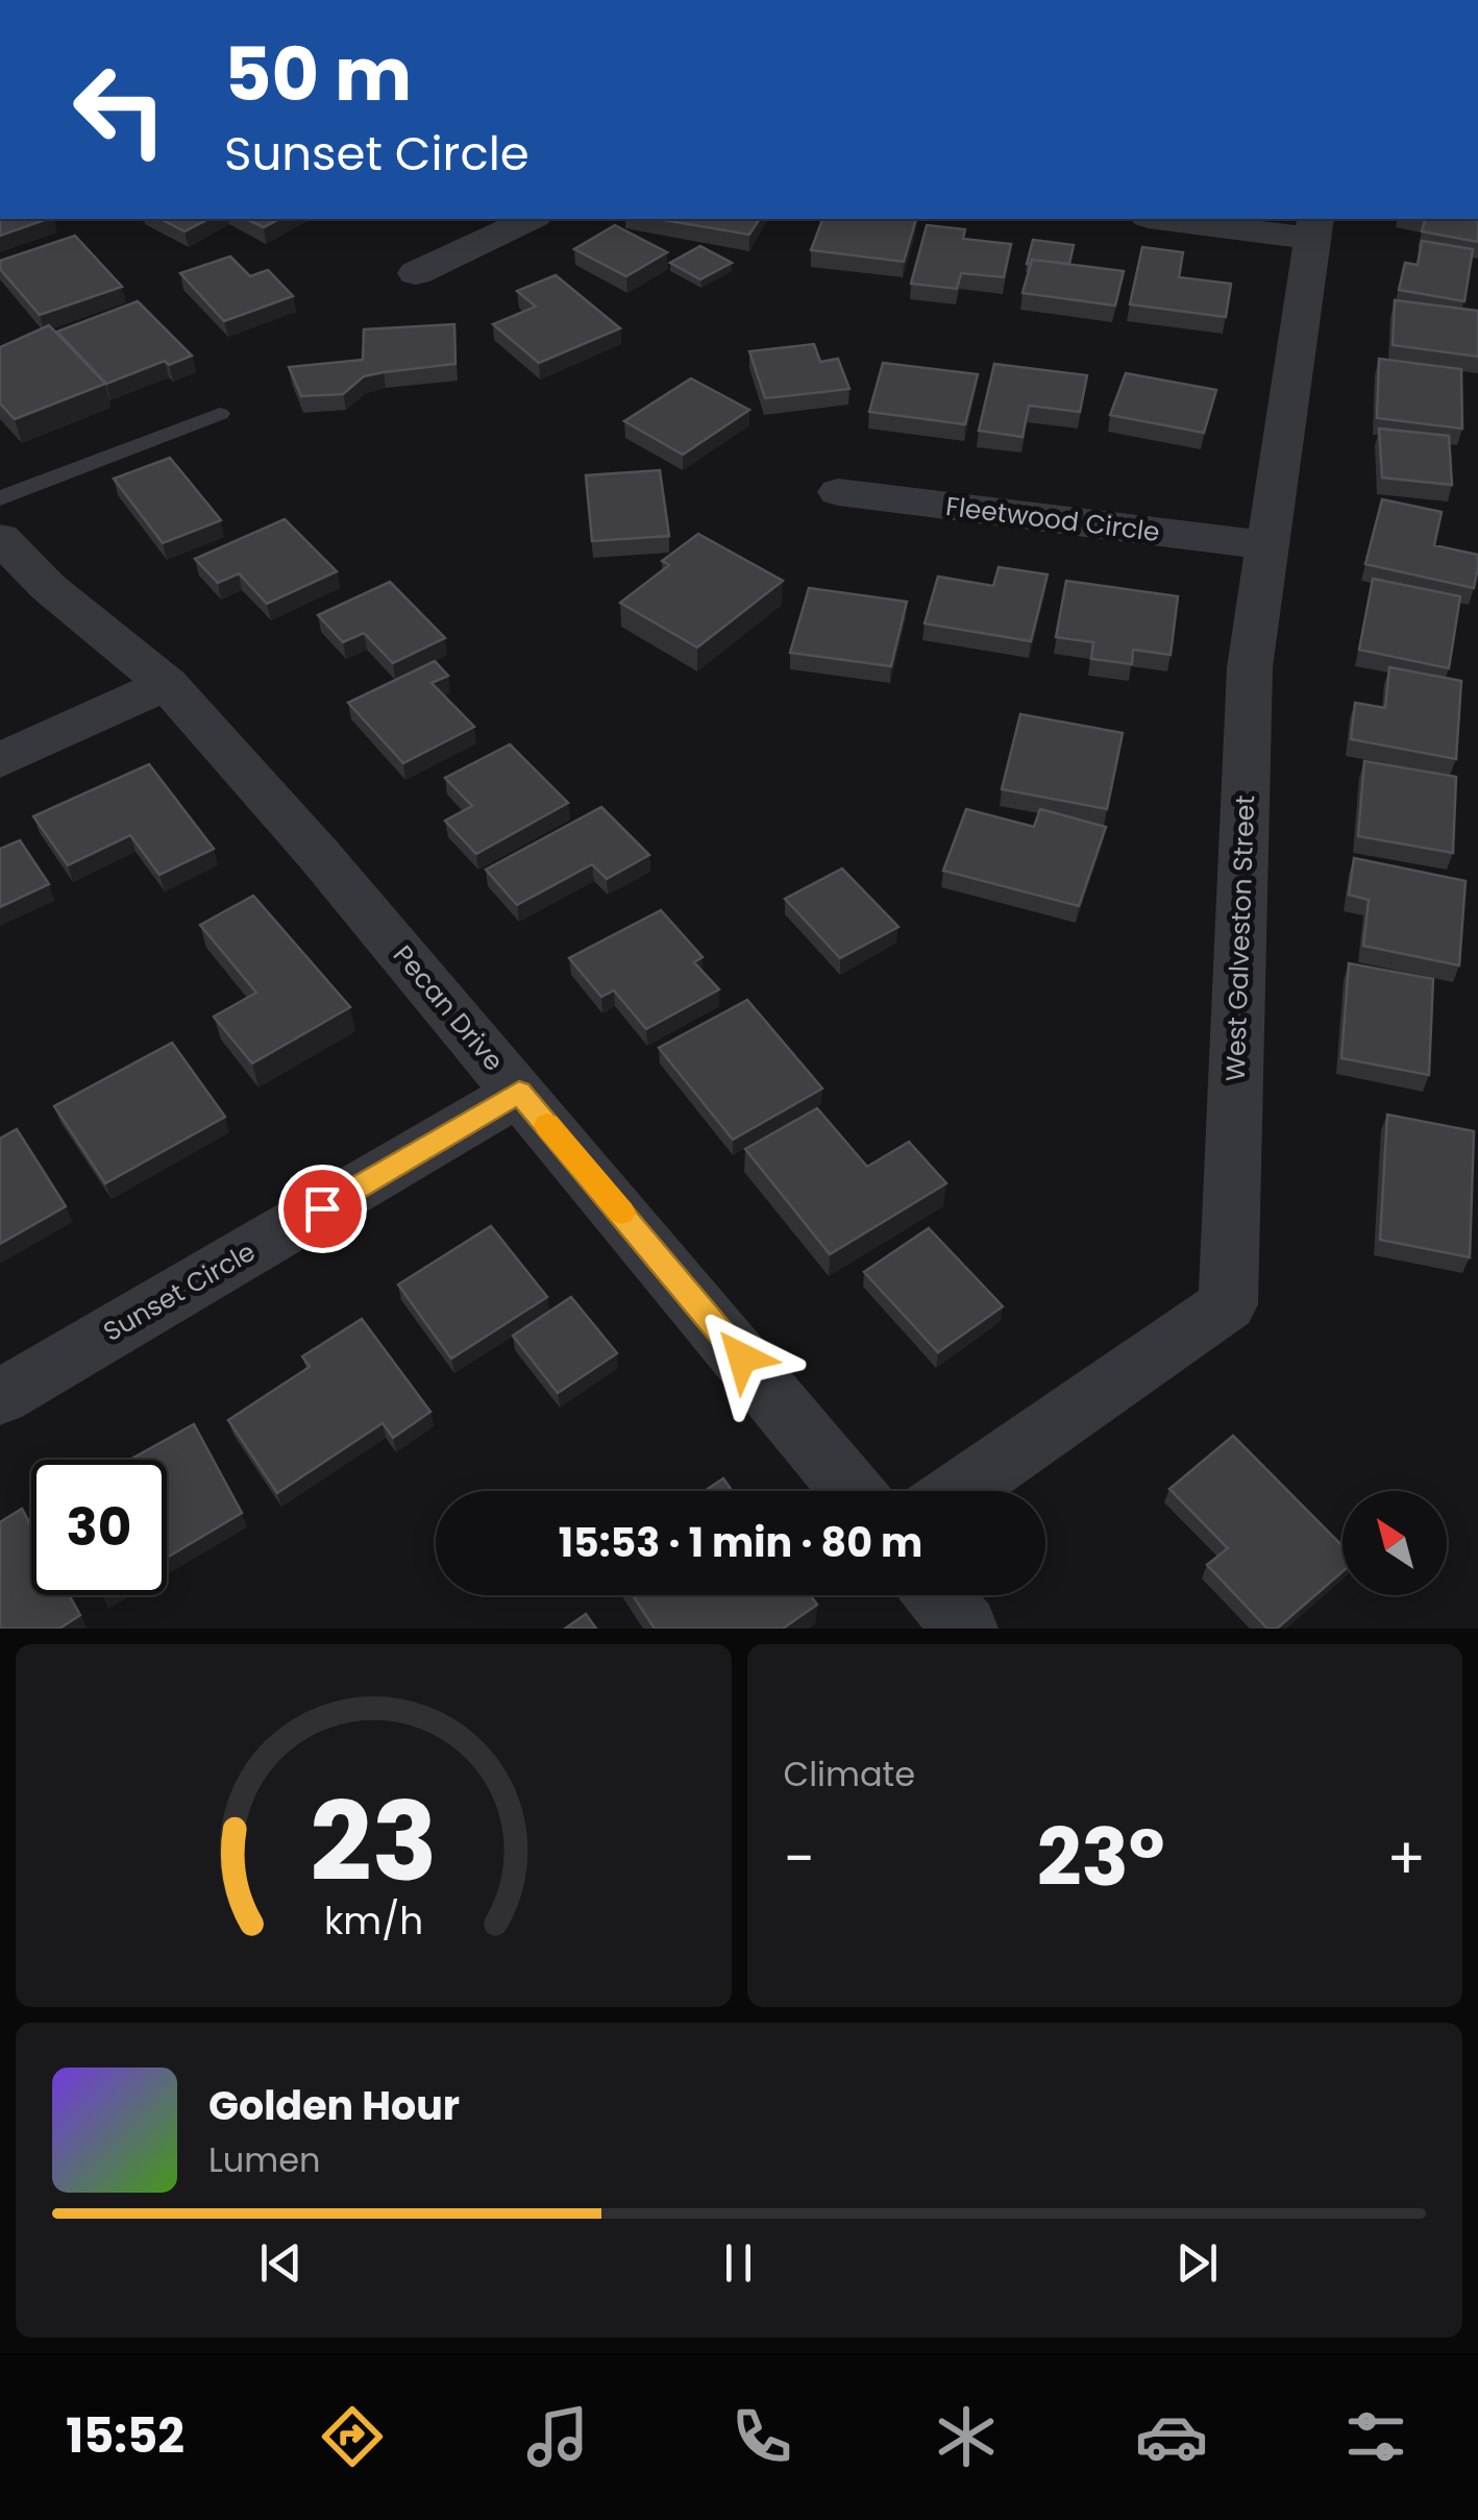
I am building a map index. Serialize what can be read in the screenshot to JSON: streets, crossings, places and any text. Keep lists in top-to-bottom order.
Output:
{
  "streets": {
    "street": [
      "Fleetwood Circle",
      "West Galveston Street",
      "Pecan Drive",
      "Sunset Circle"
    ]
  },
  "crossings": [
    ["Fleetwood Circle", "West Galveston Street"],
    ["Pecan Drive", "Sunset Circle"]
  ],
  "north": "top left",
  "page": {
    "turn": ["50 m", "Sunset Circle"],
    "limit": "30",
    "trip": "15:53 · 1 min · 80 m",
    "tile": "Climate",
    "heat": ["−", "23°", "+"],
    "song": ["Golden Hour", "Lumen"],
    "tabs": "15:52",
    "gauge": ["23", "km/h"]
  }
}
